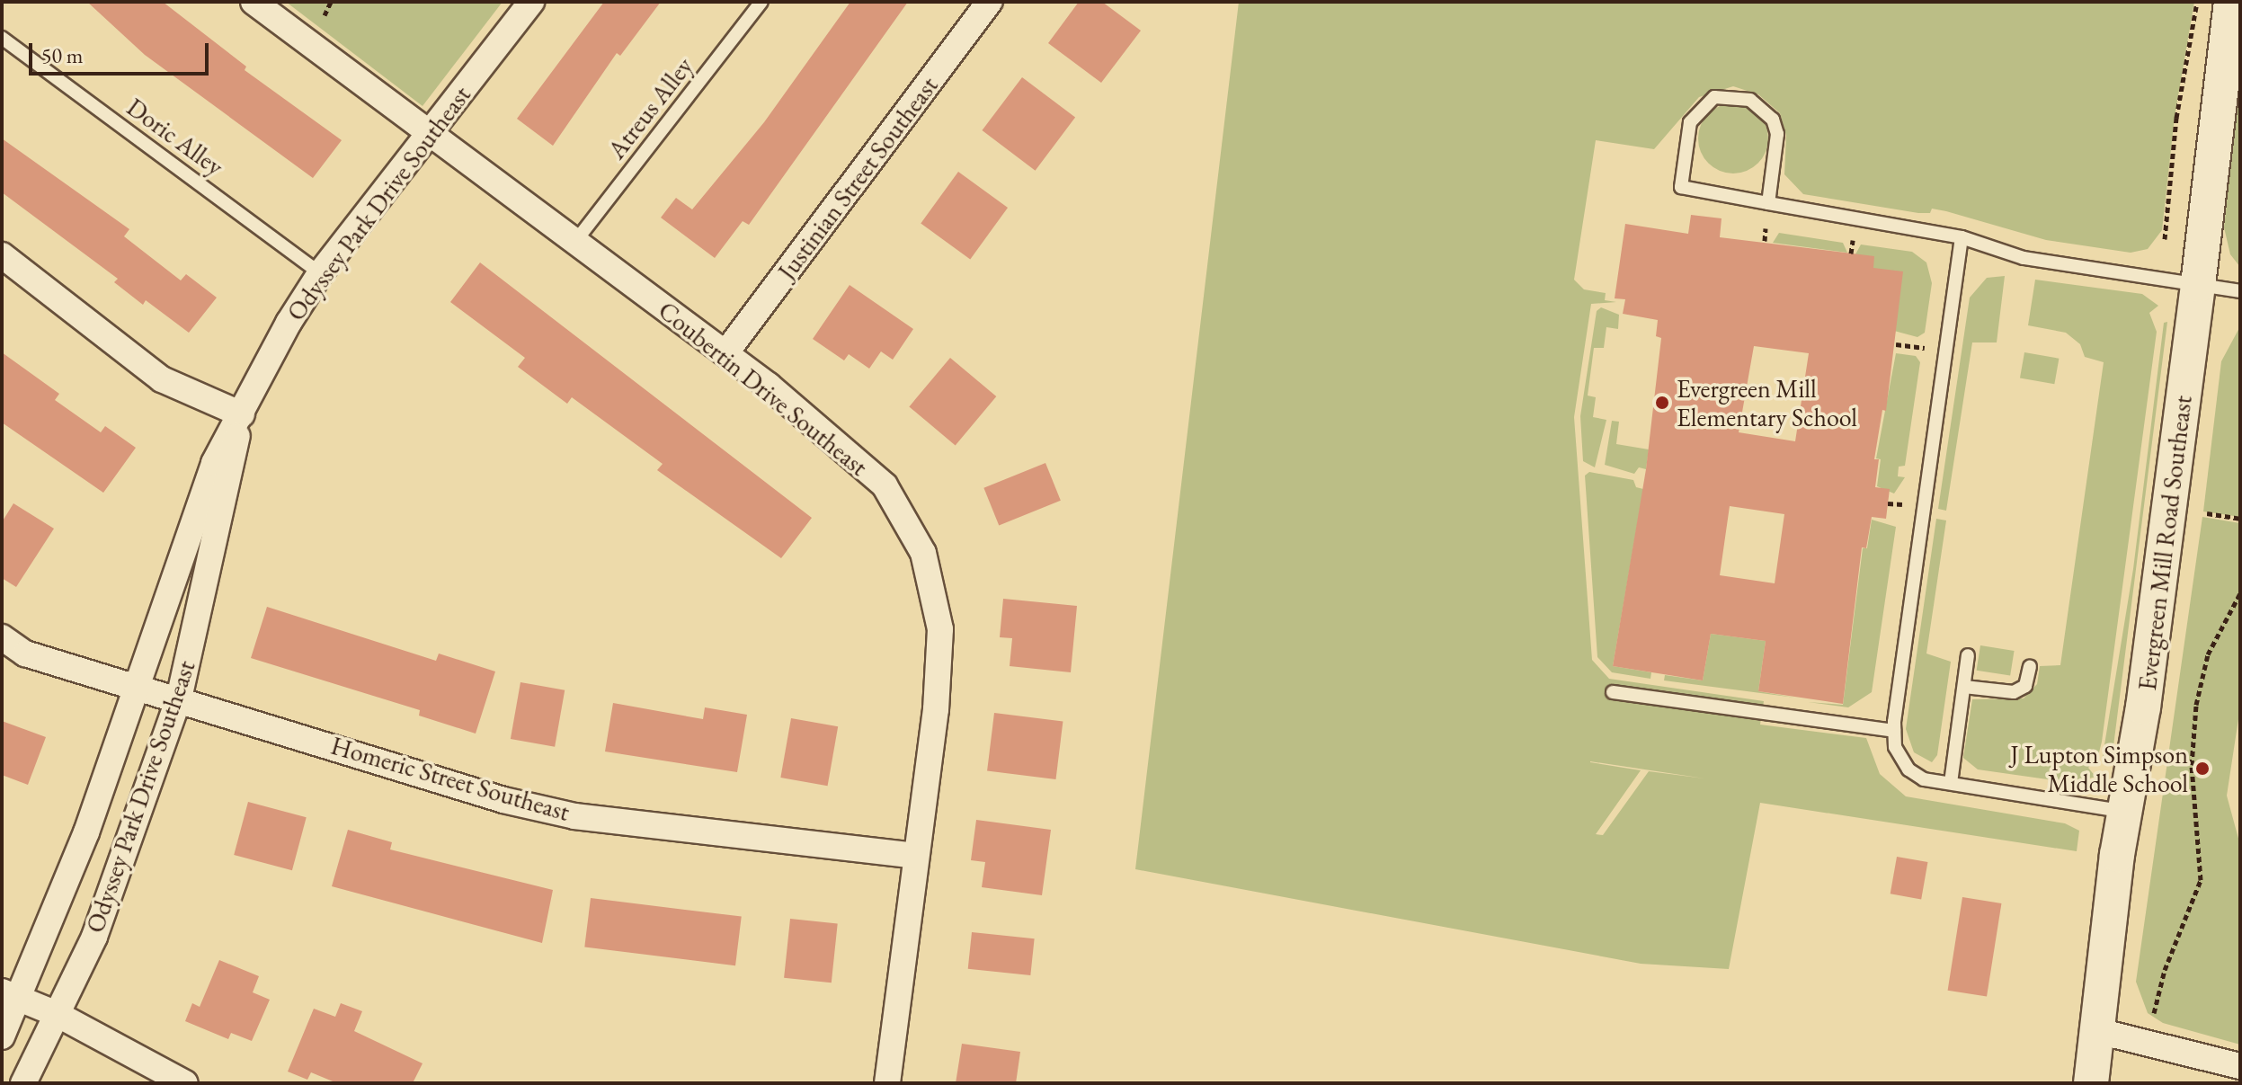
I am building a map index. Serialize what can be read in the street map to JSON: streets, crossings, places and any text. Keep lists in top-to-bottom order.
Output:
{
  "streets": {
    "main road": ["Evergreen Mill Road Southeast"],
    "street": [
      "Justinian Street Southeast",
      "Odyssey Park Drive Southeast",
      "Coubertin Drive Southeast",
      "Homeric Street Southeast"
    ],
    "lane": ["Atreus Alley", "Doric Alley"]
  },
  "crossings": [
    ["Atreus Alley", "Coubertin Drive Southeast"],
    ["Doric Alley", "Odyssey Park Drive Southeast"],
    ["Justinian Street Southeast", "Coubertin Drive Southeast"],
    ["Odyssey Park Drive Southeast", "Coubertin Drive Southeast"],
    ["Odyssey Park Drive Southeast", "Homeric Street Southeast"],
    ["Coubertin Drive Southeast", "Homeric Street Southeast"]
  ],
  "places": ["Evergreen Mill Elementary School", "J Lupton Simpson Middle School"],
  "scale_bar": "50 m"
}
